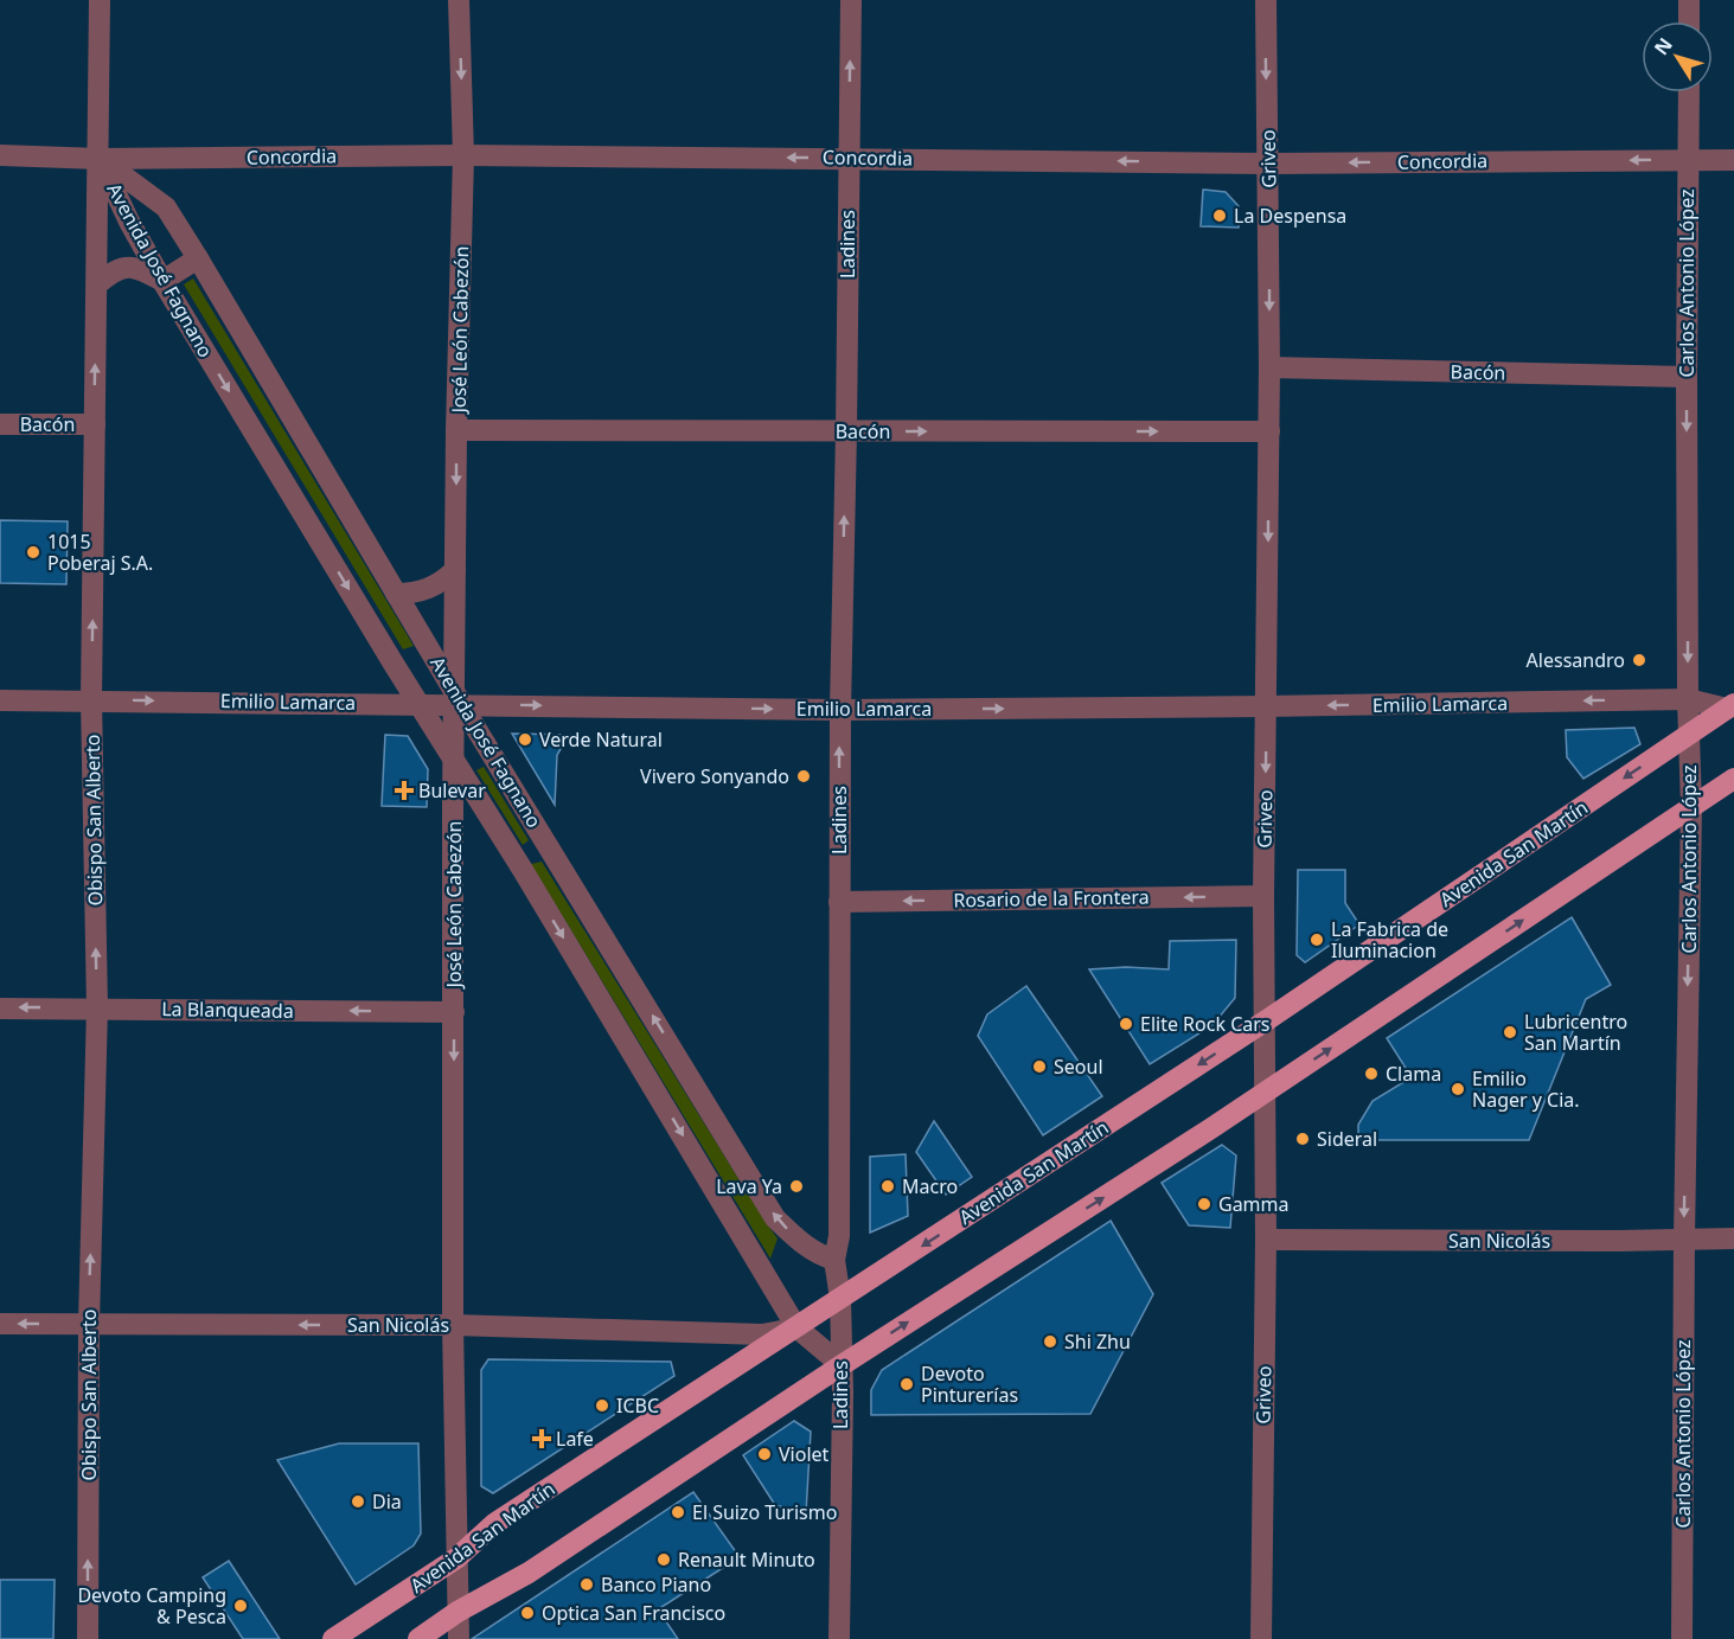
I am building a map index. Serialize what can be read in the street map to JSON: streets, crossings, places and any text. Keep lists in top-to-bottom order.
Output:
{
  "streets": {
    "main road": ["Avenida San Martín"],
    "street": [
      "Concordia",
      "Griveo",
      "Ladines",
      "Avenida José Fagnano",
      "Carlos Antonio López",
      "José León Cabezón",
      "Bacón",
      "Emilio Lamarca",
      "Obispo San Alberto",
      "Rosario de la Frontera",
      "La Blanqueada",
      "San Nicolás"
    ]
  },
  "crossings": [
    ["Concordia", "Griveo"],
    ["Concordia", "Ladines"],
    ["Concordia", "Avenida José Fagnano"],
    ["Concordia", "Carlos Antonio López"],
    ["Concordia", "José León Cabezón"],
    ["Concordia", "Obispo San Alberto"],
    ["Griveo", "Bacón"],
    ["Griveo", "Emilio Lamarca"],
    ["Griveo", "Avenida San Martín"],
    ["Griveo", "Rosario de la Frontera"],
    ["Griveo", "San Nicolás"],
    ["Ladines", "Avenida José Fagnano"],
    ["Ladines", "Bacón"],
    ["Ladines", "Emilio Lamarca"],
    ["Ladines", "Avenida San Martín"],
    ["Ladines", "Rosario de la Frontera"],
    ["Avenida José Fagnano", "José León Cabezón"],
    ["Avenida José Fagnano", "Emilio Lamarca"],
    ["Avenida José Fagnano", "Obispo San Alberto"],
    ["Avenida José Fagnano", "Avenida San Martín"],
    ["Avenida José Fagnano", "San Nicolás"],
    ["Carlos Antonio López", "Bacón"],
    ["Carlos Antonio López", "Emilio Lamarca"],
    ["Carlos Antonio López", "Avenida San Martín"],
    ["Carlos Antonio López", "San Nicolás"],
    ["José León Cabezón", "Bacón"],
    ["José León Cabezón", "Emilio Lamarca"],
    ["José León Cabezón", "Avenida San Martín"],
    ["José León Cabezón", "La Blanqueada"],
    ["José León Cabezón", "San Nicolás"],
    ["Bacón", "Obispo San Alberto"],
    ["Emilio Lamarca", "Obispo San Alberto"],
    ["Emilio Lamarca", "Avenida San Martín"],
    ["Obispo San Alberto", "La Blanqueada"],
    ["Obispo San Alberto", "San Nicolás"],
    ["Avenida San Martín", "San Nicolás"]
  ],
  "one_way": [
    "Concordia",
    "Griveo",
    "Ladines",
    "Carlos Antonio López",
    "José León Cabezón",
    "Obispo San Alberto",
    "Rosario de la Frontera",
    "La Blanqueada",
    "San Nicolás"
  ],
  "places": {
    "other": [
      "La Despensa",
      "1015 Poberaj S.A.",
      "Alessandro",
      "Verde Natural",
      "Vivero Sonyando",
      "La Fabrica de Iluminacion",
      "Elite Rock Cars",
      "Lubricentro San Martín",
      "Seoul",
      "Clama",
      "Emilio Nager y Cia.",
      "Sideral",
      "Lava Ya",
      "Macro",
      "Gamma",
      "Shi Zhu",
      "Devoto Pinturerías",
      "ICBC",
      "Violet",
      "Dia",
      "El Suizo Turismo",
      "Renault Minuto",
      "Banco Piano",
      "Devoto Camping & Pesca",
      "Optica San Francisco"
    ],
    "health": ["Bulevar", "Lafe"]
  },
  "north": "top left"
}
